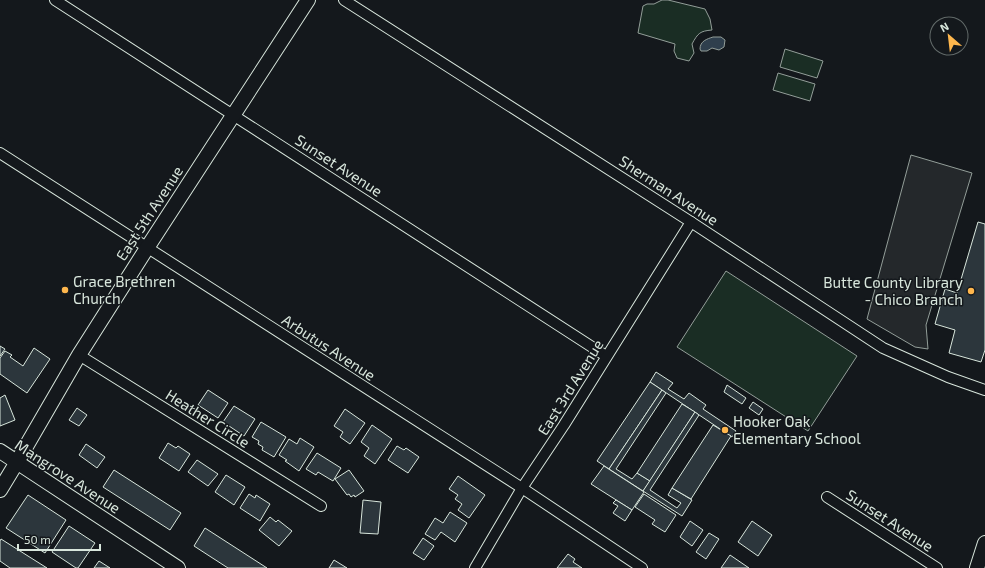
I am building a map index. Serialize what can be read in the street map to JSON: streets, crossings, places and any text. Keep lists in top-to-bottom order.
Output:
{
  "streets": {
    "street": [
      "Sunset Avenue",
      "Sherman Avenue",
      "East 5th Avenue",
      "Arbutus Avenue",
      "East 3rd Avenue",
      "Heather Circle",
      "Mangrove Avenue"
    ]
  },
  "crossings": [
    ["Sunset Avenue", "East 5th Avenue"],
    ["Sunset Avenue", "East 3rd Avenue"],
    ["Sherman Avenue", "East 3rd Avenue"],
    ["East 5th Avenue", "Arbutus Avenue"],
    ["East 5th Avenue", "Heather Circle"],
    ["East 5th Avenue", "Mangrove Avenue"],
    ["Arbutus Avenue", "East 3rd Avenue"]
  ],
  "places": ["Grace Brethren Church", "Butte County Library - Chico Branch", "Hooker Oak Elementary School"],
  "scale_bar": "50 m",
  "north": "top left"
}
